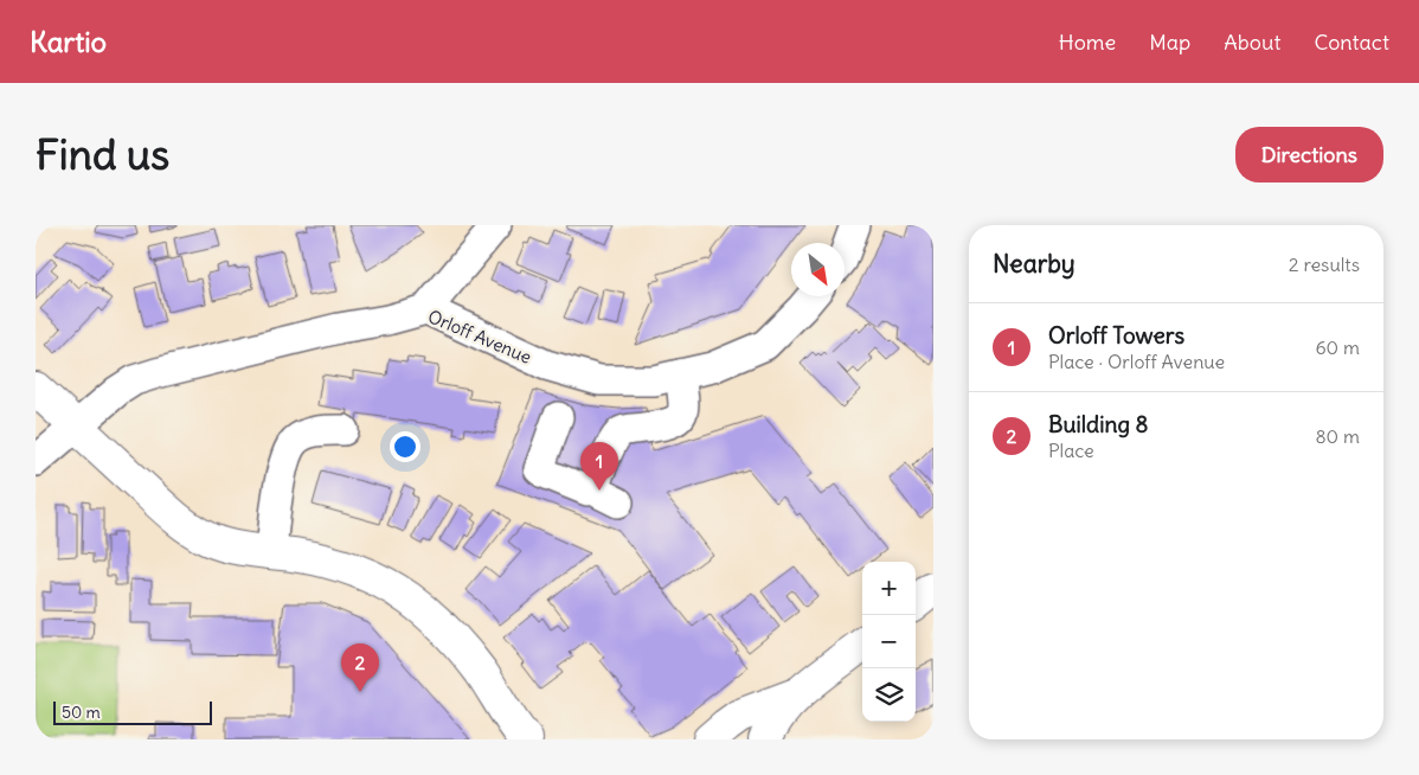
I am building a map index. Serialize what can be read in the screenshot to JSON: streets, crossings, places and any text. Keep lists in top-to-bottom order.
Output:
{
  "streets": {
    "street": ["Orloff Avenue"]
  },
  "scale_bar": "50 m",
  "north": "bottom right",
  "page": {
    "header": "Kartio",
    "nav": [
      "Home",
      "Map",
      "About",
      "Contact"
    ],
    "buttons": "Directions",
    "title": "Find us",
    "heading": ["Nearby", "2 results"],
    "list": [
      {
        "mark": "1",
        "name": "Orloff Towers",
        "note": "Place · Orloff Avenue",
        "value": "60 m"
      },
      {
        "mark": "2",
        "name": "Building 8",
        "note": "Place",
        "value": "80 m"
      }
    ],
    "pins": ["1", "2"],
    "map_buttons": ["+", "−"],
    "scale": "50 m"
  }
}
